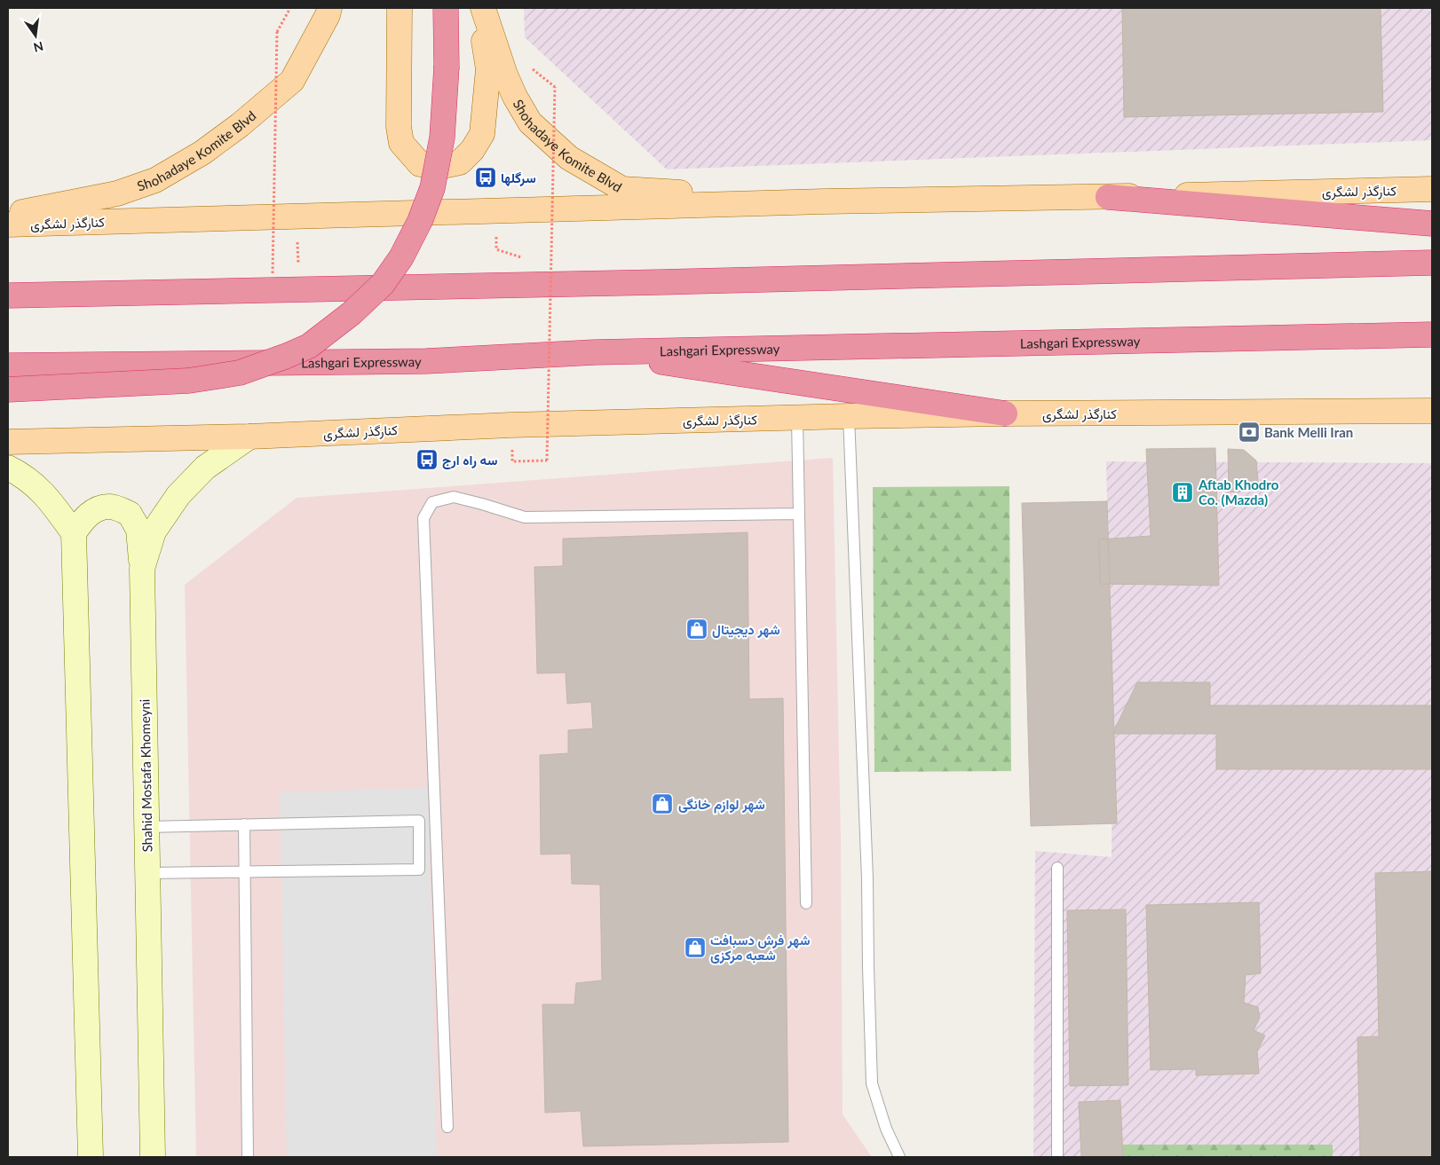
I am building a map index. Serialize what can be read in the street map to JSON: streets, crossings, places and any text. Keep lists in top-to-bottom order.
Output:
{
  "streets": {
    "highway": ["Lashgari Expressway"],
    "main road": ["Shohadaye Komite Blvd", "کنارگذر لشگری", "Shahid Mostafa Khomeyni"]
  },
  "crossings": [
    ["Shohadaye Komite Blvd", "کنارگذر لشگری"],
    ["کنارگذر لشگری", "Shahid Mostafa Khomeyni"]
  ],
  "places": {
    "bus stop": ["سرگلها", "سه راه ارج"],
    "bank": ["Bank Melli Iran"],
    "building": ["Aftab Khodro Co. (Mazda)"],
    "shop": ["شهر دیجیتال", "شهر لوازم خانگی", "شهر فرش دسبافت شعبه مرکزی"]
  },
  "north": "bottom"
}
